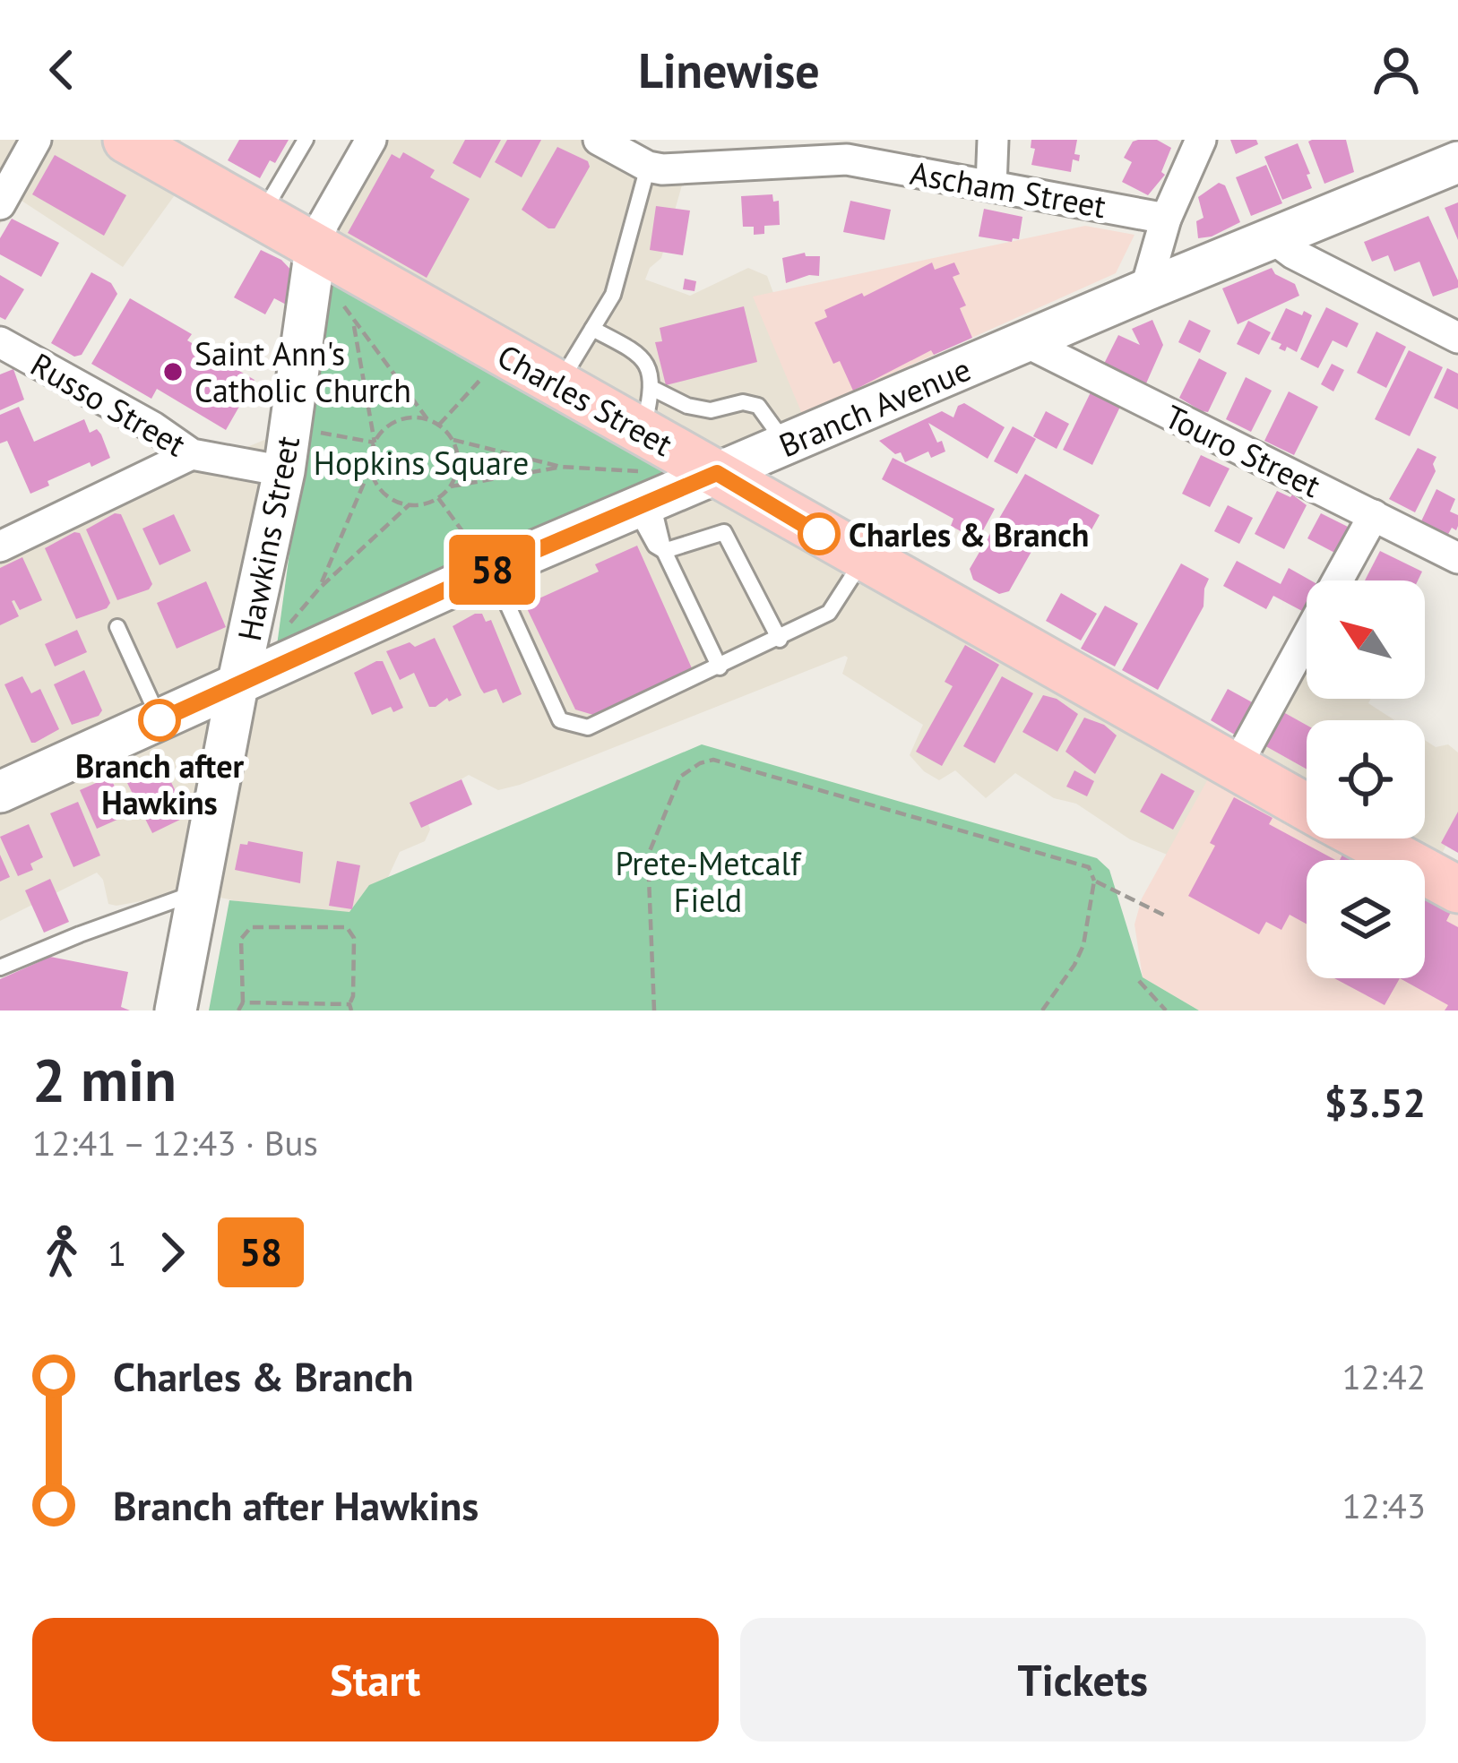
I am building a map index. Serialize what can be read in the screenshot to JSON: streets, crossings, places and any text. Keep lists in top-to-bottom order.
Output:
{
  "streets": {
    "main road": ["Charles Street", "Branch Avenue", "Hawkins Street"],
    "street": ["Ascham Street", "Russo Street", "Touro Street"]
  },
  "crossings": [
    ["Charles Street", "Branch Avenue"],
    ["Charles Street", "Hawkins Street"],
    ["Russo Street", "Hawkins Street"],
    ["Branch Avenue", "Touro Street"],
    ["Branch Avenue", "Hawkins Street"]
  ],
  "parks": ["Hopkins Square", "Prete-Metcalf Field"],
  "places": ["Saint Ann's Catholic Church", "Charles & Branch", "Branch after Hawkins"],
  "lines": ["bus line 58"],
  "north": "top left",
  "page": {
    "header": "Linewise",
    "on_map": "58",
    "heading": ["2 min", "12:41 – 12:43 · Bus", "$3.52"],
    "legs": ["1", "58"],
    "list": [
      {
        "name": "Charles & Branch",
        "value": "12:42"
      },
      {
        "name": "Branch after Hawkins",
        "value": "12:43"
      }
    ],
    "buttons": ["Start", "Tickets"]
  }
}
